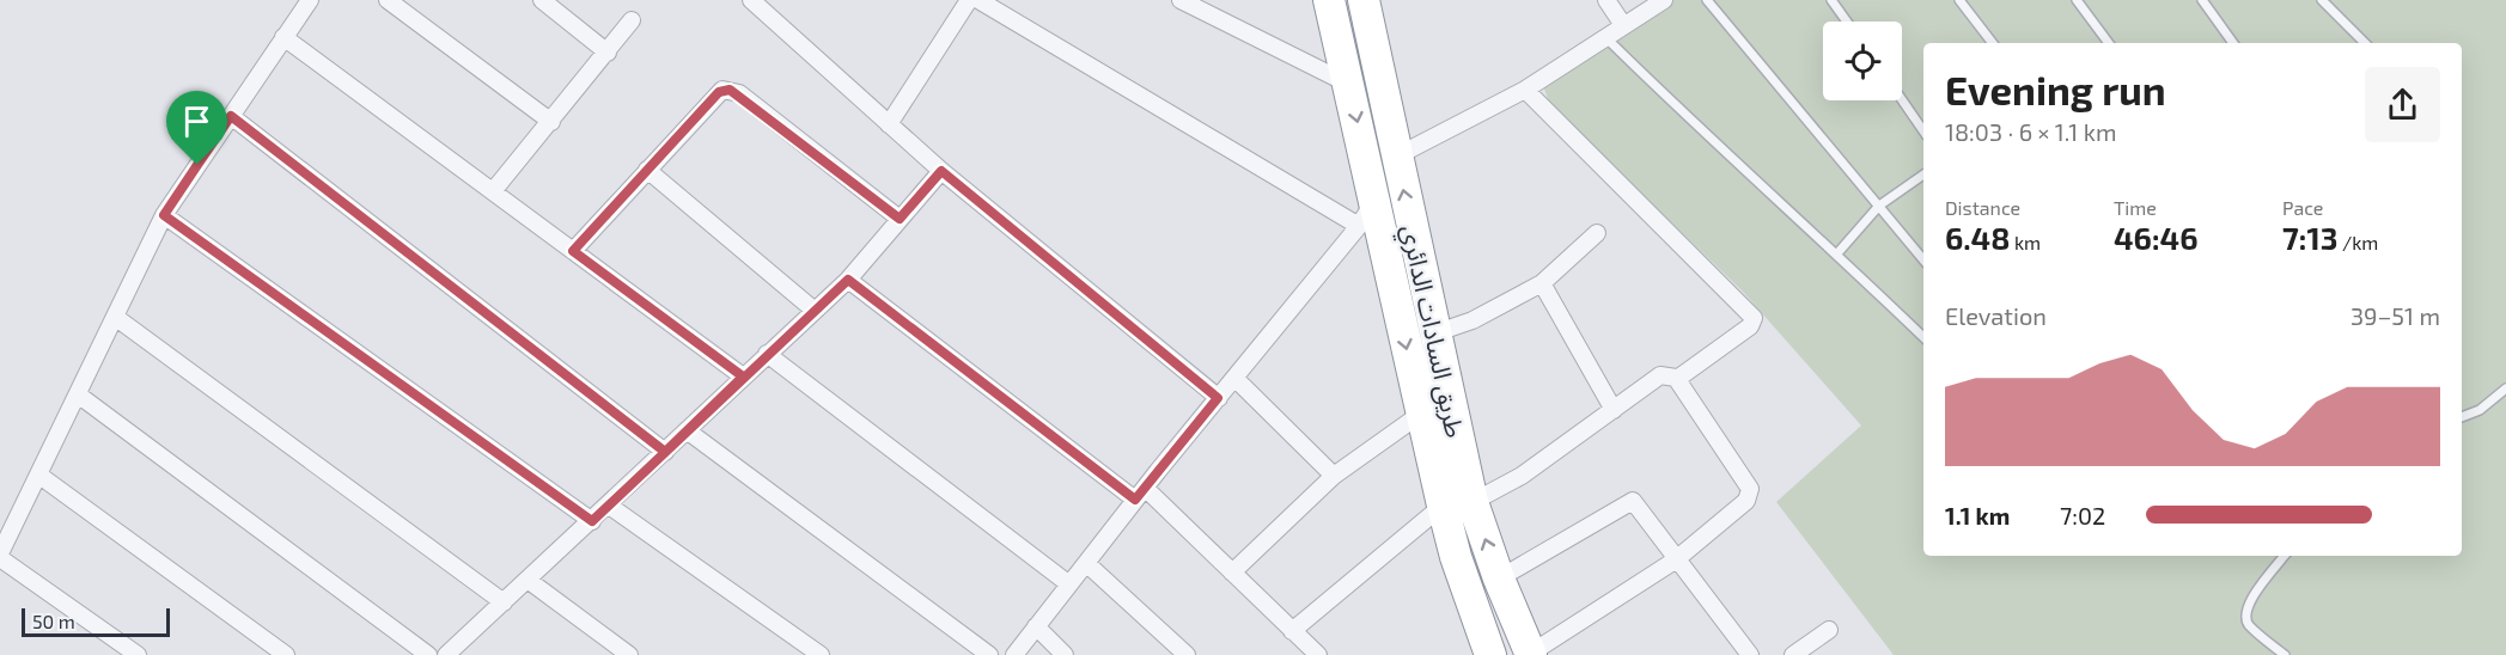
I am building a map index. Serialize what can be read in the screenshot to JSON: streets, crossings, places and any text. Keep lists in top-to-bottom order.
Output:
{
  "streets": {
    "highway": ["طريق السادات الدائري"]
  },
  "scale_bar": "50 m",
  "page": {
    "heading": ["Evening run", "18:03 · 6 × 1.1 km"],
    "stats": [
      ["Distance", "6.48 km"],
      ["Time", "46:46"],
      ["Pace", "7:13 /km"]
    ],
    "chart": ["Elevation", "39–51 m"],
    "list": [
      {
        "name": "1.1 km",
        "note": "7:02"
      }
    ],
    "scale": "50 m"
  }
}
